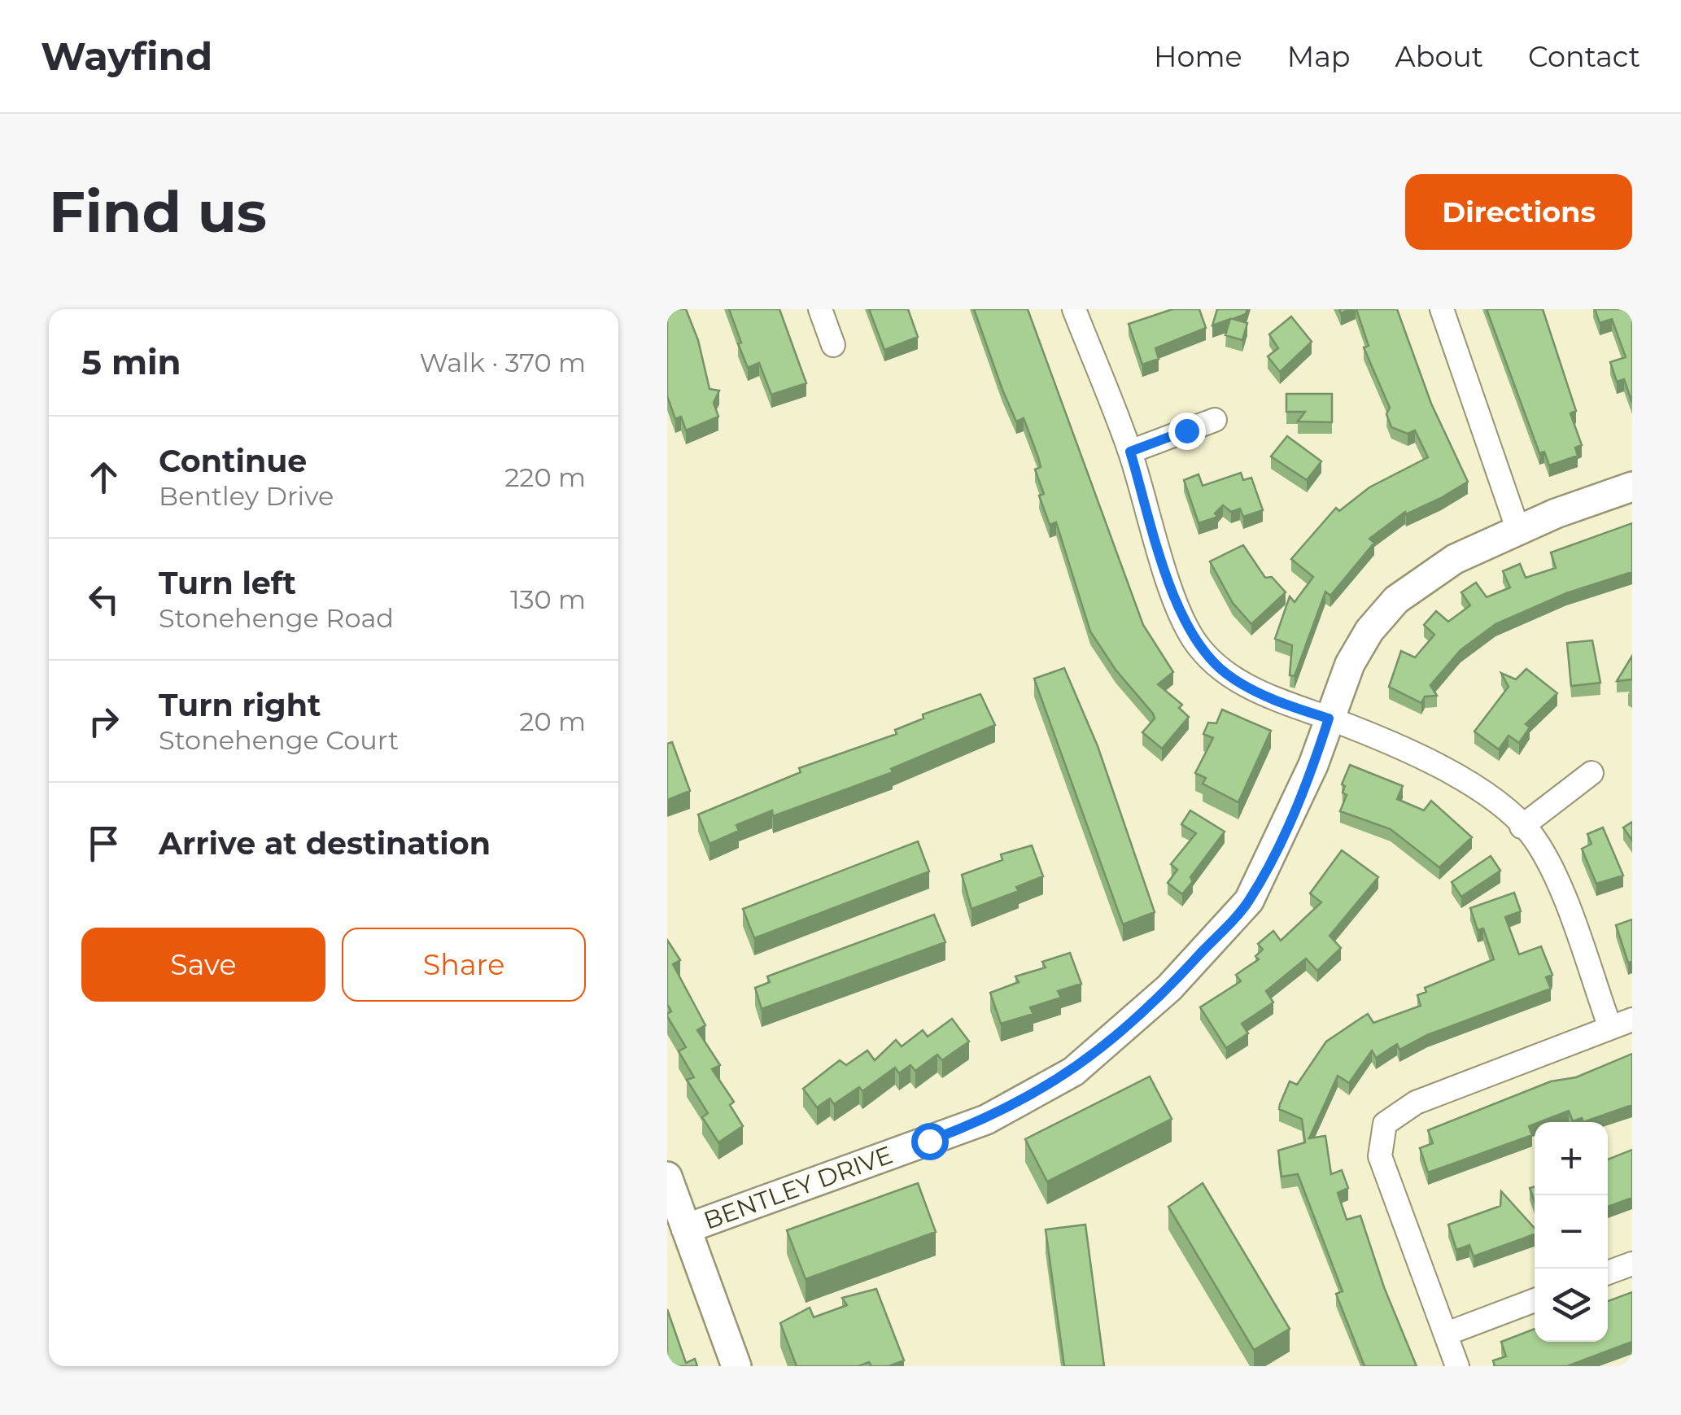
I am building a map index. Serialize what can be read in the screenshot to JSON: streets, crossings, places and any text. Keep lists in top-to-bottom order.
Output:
{
  "streets": {
    "street": ["BENTLEY DRIVE"]
  },
  "page": {
    "header": "Wayfind",
    "nav": [
      "Home",
      "Map",
      "About",
      "Contact"
    ],
    "buttons": [
      "Directions",
      ["Save", "Share"]
    ],
    "title": "Find us",
    "heading": ["5 min", "Walk · 370 m"],
    "list": [
      ["Continue", "Bentley Drive", "220 m"],
      ["Turn left", "Stonehenge Road", "130 m"],
      ["Turn right", "Stonehenge Court", "20 m"],
      "Arrive at destination"
    ],
    "map_buttons": ["+", "−"]
  }
}
